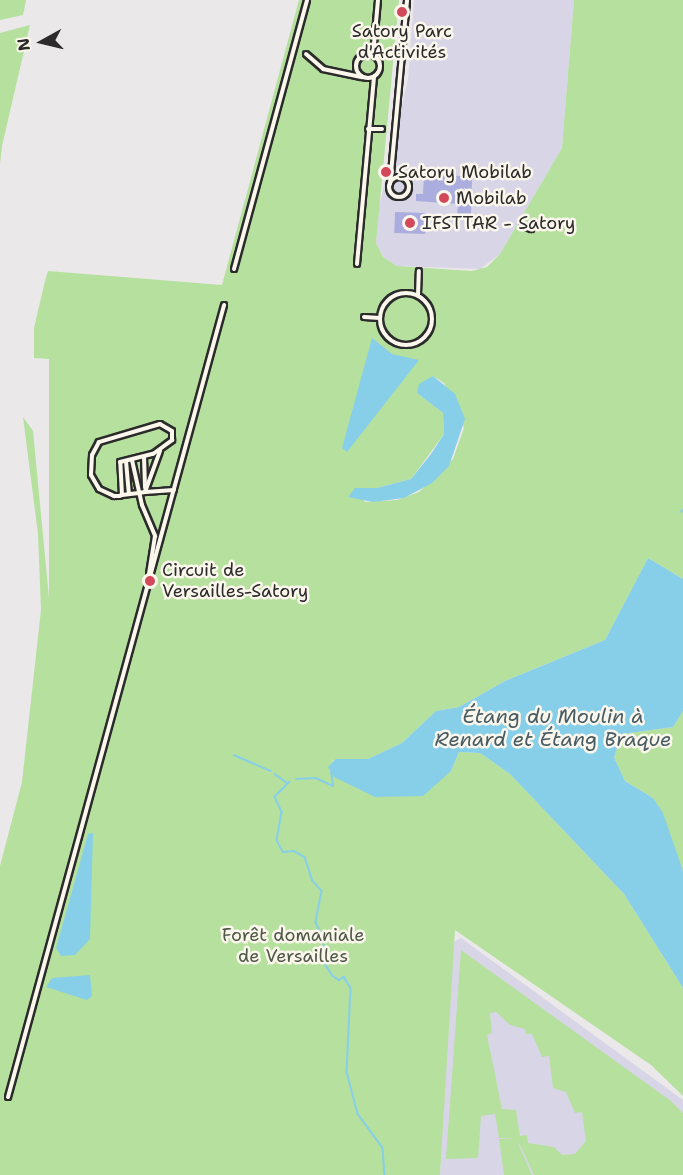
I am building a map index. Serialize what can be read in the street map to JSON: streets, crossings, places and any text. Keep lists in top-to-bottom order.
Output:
{
  "water": ["Étang du Moulin à Renard et Étang Braque"],
  "parks": ["Forêt domaniale de Versailles"],
  "places": [
    "Satory Parc d'Activités",
    "Satory Mobilab",
    "Mobilab",
    "IFSTTAR - Satory",
    "Circuit de Versailles-Satory"
  ],
  "north": "left"
}
